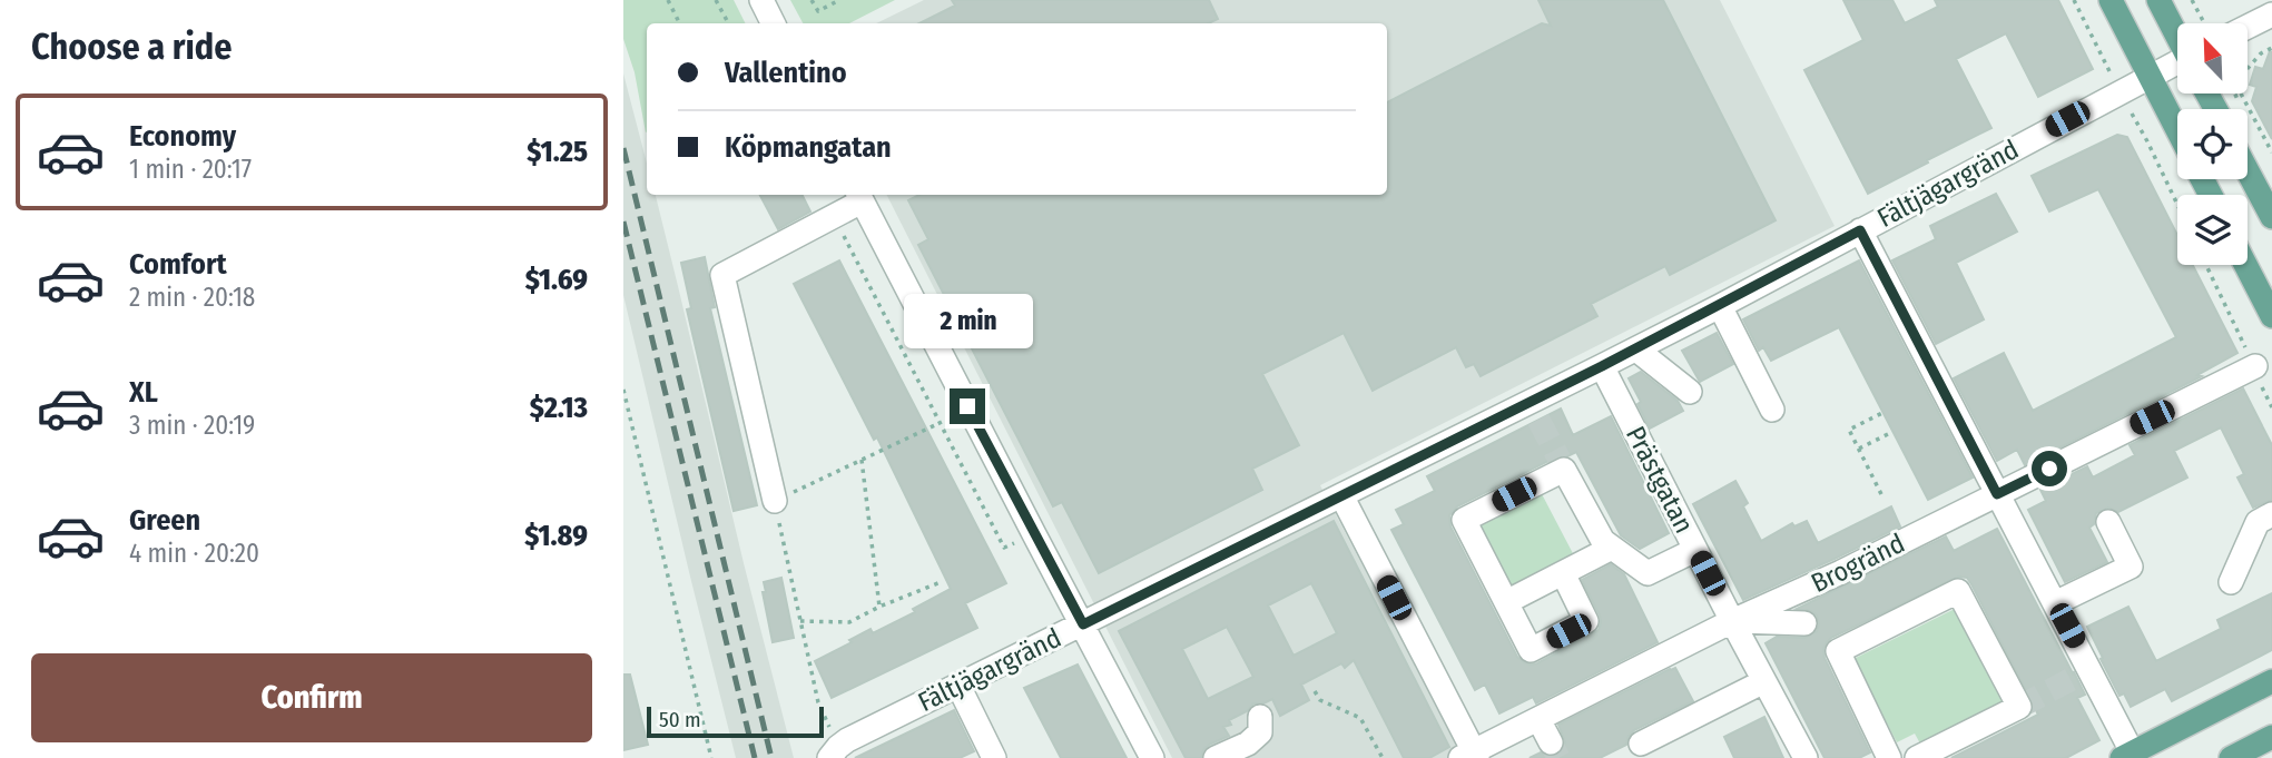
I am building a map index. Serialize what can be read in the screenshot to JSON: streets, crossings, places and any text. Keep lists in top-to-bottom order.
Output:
{
  "streets": {
    "street": ["Fältjägargränd", "Prästgatan", "Brogränd"]
  },
  "crossings": [
    ["Fältjägargränd", "Prästgatan"],
    ["Prästgatan", "Brogränd"]
  ],
  "scale_bar": "50 m",
  "north": "top left",
  "page": {
    "heading": "Choose a ride",
    "banner": ["Vallentino", "Köpmangatan"],
    "list": [
      {
        "name": "Economy",
        "note": "1 min · 20:17",
        "value": "$1.25"
      },
      {
        "name": "Comfort",
        "note": "2 min · 20:18",
        "value": "$1.69"
      },
      {
        "name": "XL",
        "note": "3 min · 20:19",
        "value": "$2.13"
      },
      {
        "name": "Green",
        "note": "4 min · 20:20",
        "value": "$1.89"
      }
    ],
    "bubble": "2 min",
    "buttons": "Confirm",
    "scale": "50 m"
  }
}
